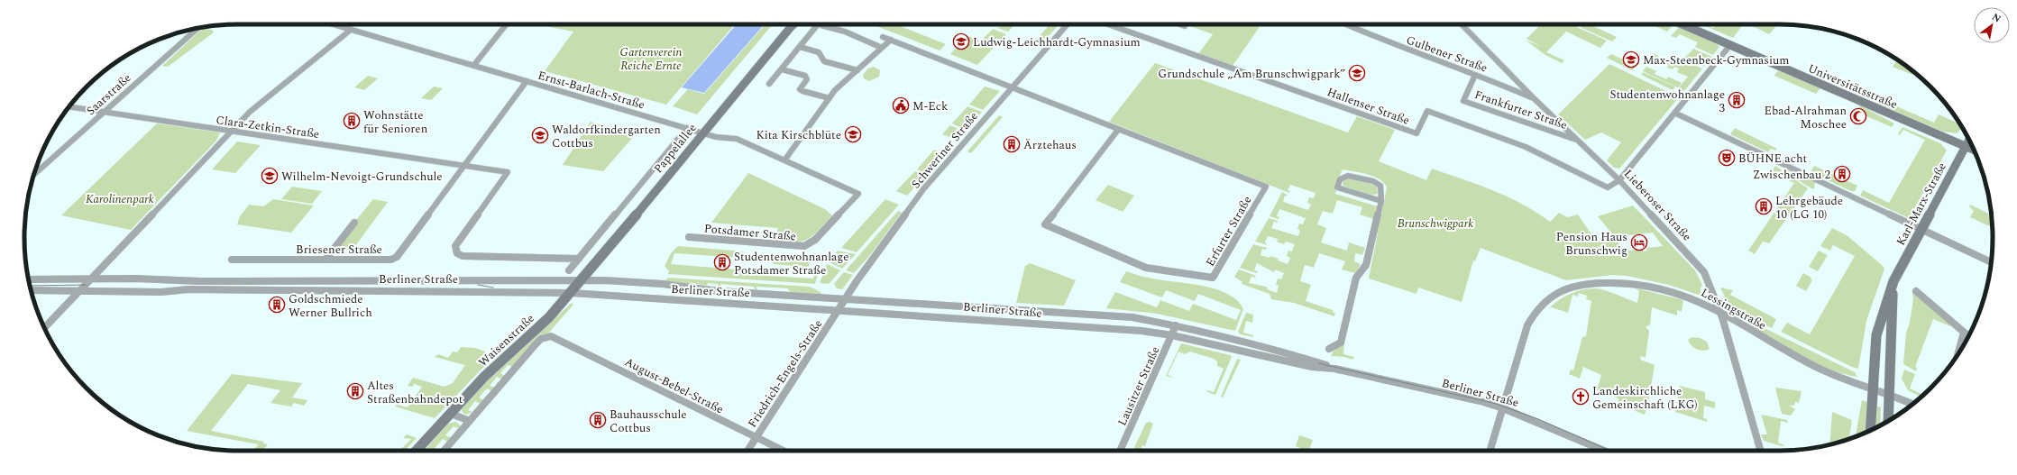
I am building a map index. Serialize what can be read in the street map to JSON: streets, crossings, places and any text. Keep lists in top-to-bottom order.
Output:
{
  "streets": {
    "street": [
      "Gulbener Straße",
      "Universitätsstraße",
      "Ernst-Barlach-Straße",
      "Saarstraße",
      "Hallenser Straße",
      "Frankfurter Straße",
      "Clara-Zetkin-Straße",
      "Pappelallee",
      "Schweriner Straße",
      "Karl-Marx-Straße",
      "Lieberoser Straße",
      "Erfurter Straße",
      "Potsdamer Straße",
      "Briesener Straße",
      "Berliner Straße",
      "Lessingstraße",
      "Waisenstraße",
      "Friedrich-Engels-Straße",
      "August-Bebel-Straße",
      "Lausitzer Straße"
    ]
  },
  "crossings": [
    ["Gulbener Straße", "Frankfurter Straße"],
    ["Gulbener Straße", "Lieberoser Straße"],
    ["Universitätsstraße", "Karl-Marx-Straße"],
    ["Ernst-Barlach-Straße", "Pappelallee"],
    ["Ernst-Barlach-Straße", "Potsdamer Straße"],
    ["Ernst-Barlach-Straße", "Briesener Straße"],
    ["Saarstraße", "Clara-Zetkin-Straße"],
    ["Hallenser Straße", "Lieberoser Straße"],
    ["Frankfurter Straße", "Lieberoser Straße"],
    ["Clara-Zetkin-Straße", "Briesener Straße"],
    ["Pappelallee", "Potsdamer Straße"],
    ["Pappelallee", "Berliner Straße"],
    ["Pappelallee", "Waisenstraße"],
    ["Schweriner Straße", "Erfurter Straße"],
    ["Schweriner Straße", "Berliner Straße"],
    ["Schweriner Straße", "Friedrich-Engels-Straße"],
    ["Karl-Marx-Straße", "Lessingstraße"],
    ["Lieberoser Straße", "Lessingstraße"],
    ["Berliner Straße", "Lessingstraße"],
    ["Berliner Straße", "Waisenstraße"],
    ["Berliner Straße", "Friedrich-Engels-Straße"],
    ["Berliner Straße", "Lausitzer Straße"],
    ["Waisenstraße", "August-Bebel-Straße"],
    ["Friedrich-Engels-Straße", "August-Bebel-Straße"]
  ],
  "parks": ["Gartenverein Reiche Ernte", "Karolinenpark", "Brunschwigpark"],
  "places": {
    "school or university": [
      "Ludwig-Leichhardt-Gymnasium",
      "Max-Steenbeck-Gymnasium",
      "Grundschule „Am Brunschwigpark”",
      "Kita Kirschblüte",
      "Waldorfkindergarten Cottbus",
      "Wilhelm-Nevoigt-Grundschule"
    ],
    "building": [
      "Studentenwohnanlage 3",
      "Wohnstätte für Senioren",
      "Ärztehaus",
      "Zwischenbau 2",
      "Lehrgebäude 10 (LG 10)",
      "Studentenwohnanlage Potsdamer Straße",
      "Goldschmiede Werner Bullrich",
      "Altes Straßenbahndepot",
      "Bauhausschule Cottbus"
    ],
    "public building": ["M-Eck"],
    "mosque": ["Ebad-Alrahman Moschee"],
    "theatre": ["BÜHNE acht"],
    "hotel": ["Pension Haus Brunschwig"],
    "church": ["Landeskirchliche Gemeinschaft (LKG)"]
  },
  "north": "top right"
}
